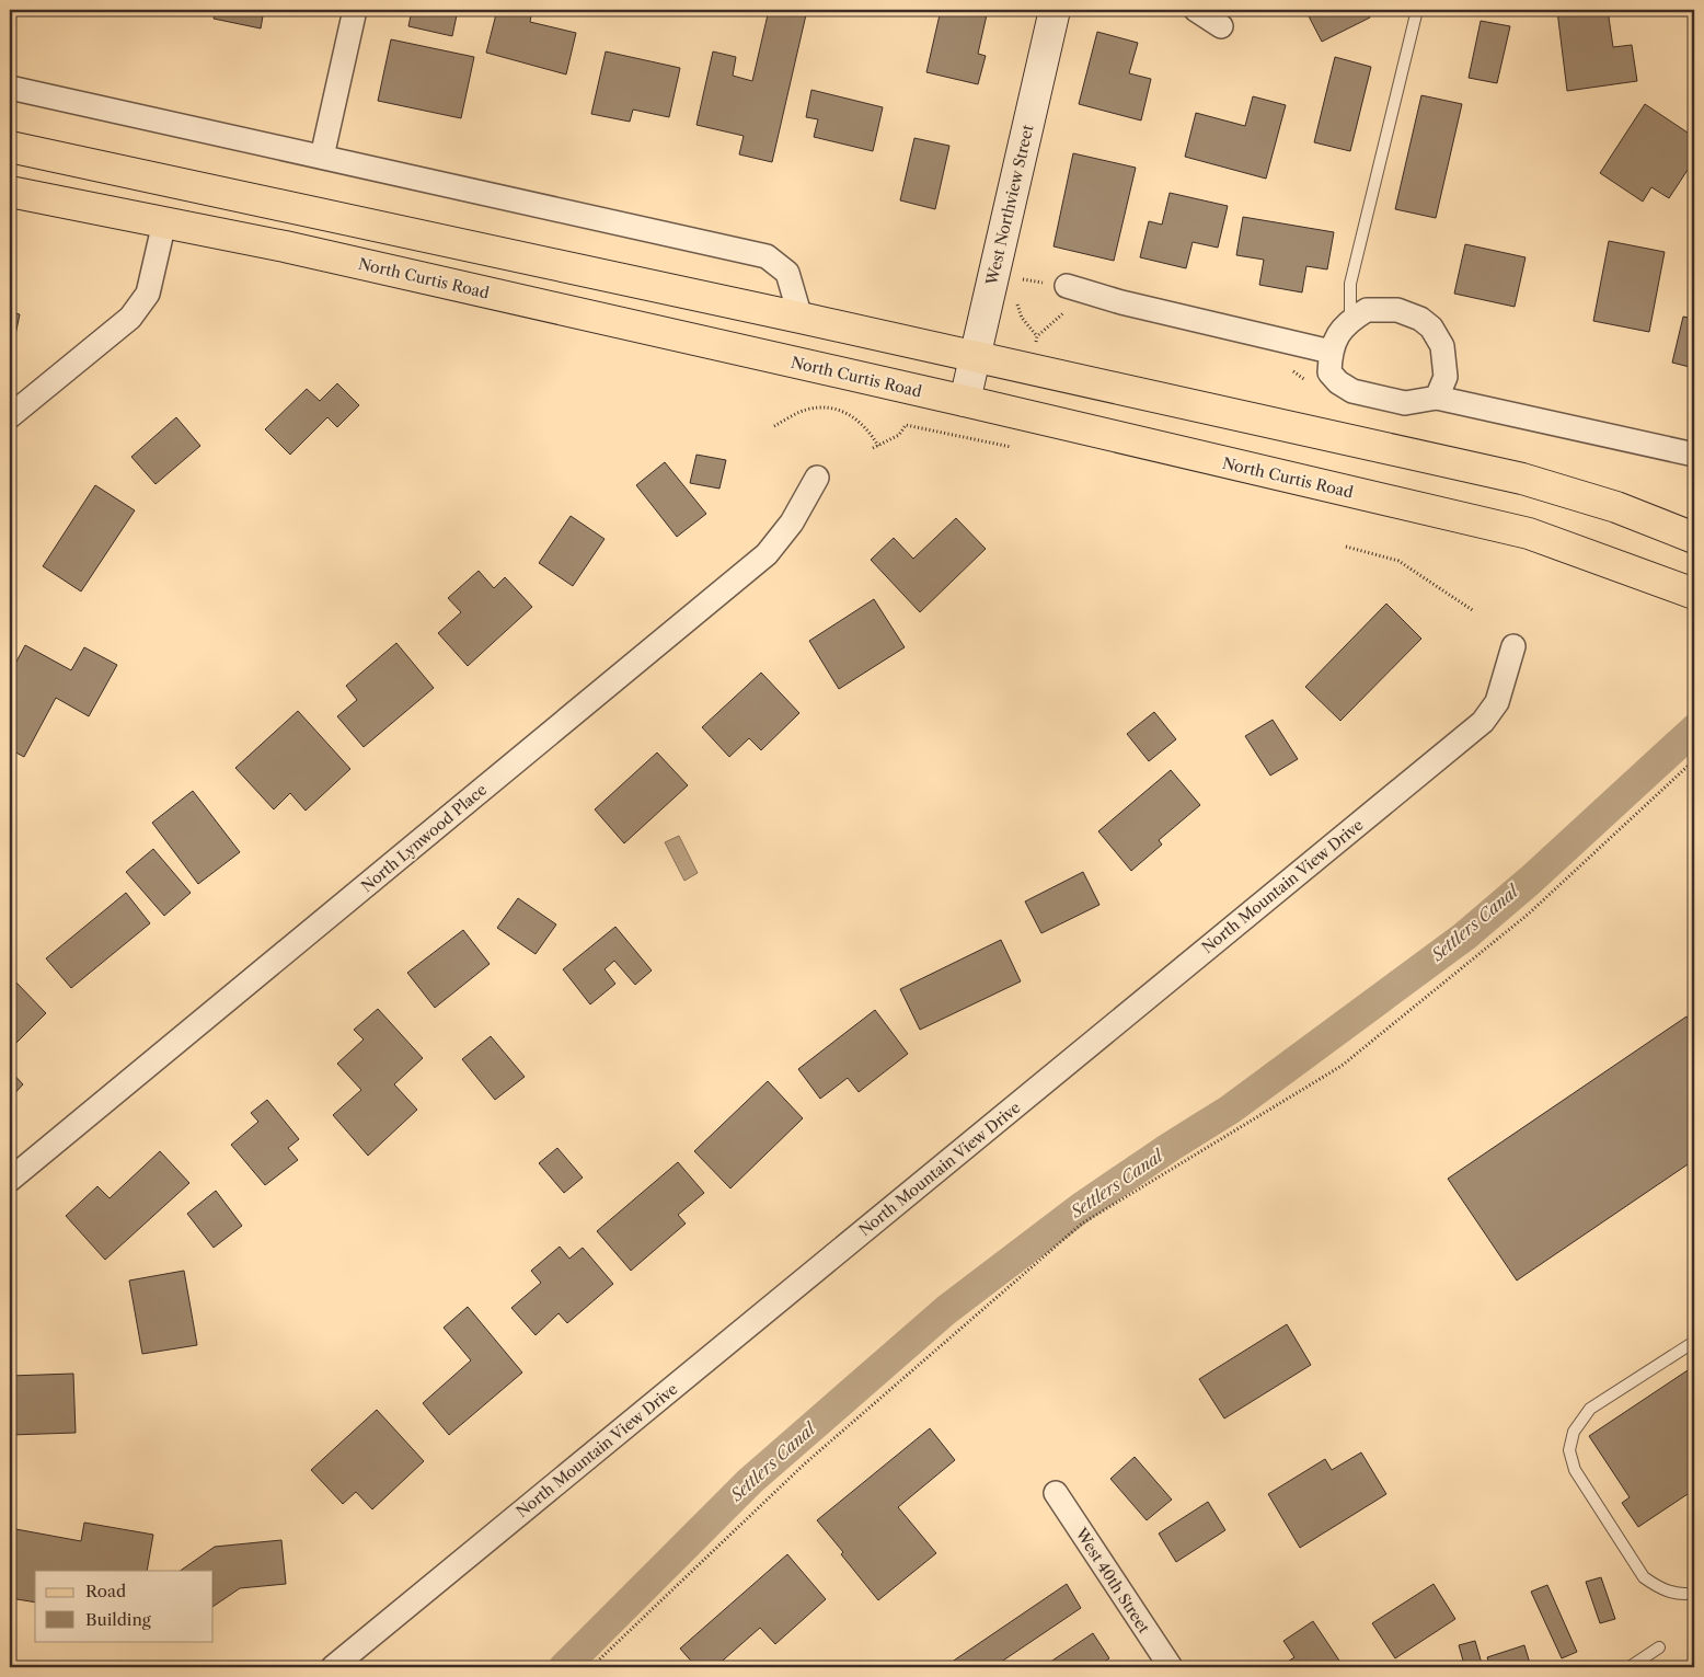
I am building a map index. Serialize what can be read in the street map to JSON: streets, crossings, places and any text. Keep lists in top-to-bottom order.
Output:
{
  "streets": {
    "main road": ["North Curtis Road"],
    "street": [
      "West Northview Street",
      "North Lynwood Place",
      "North Mountain View Drive",
      "West 40th Street"
    ]
  },
  "crossings": [
    ["West Northview Street", "North Curtis Road"]
  ],
  "water": ["Settlers Canal"],
  "legend": ["Road", "Building"]
}
